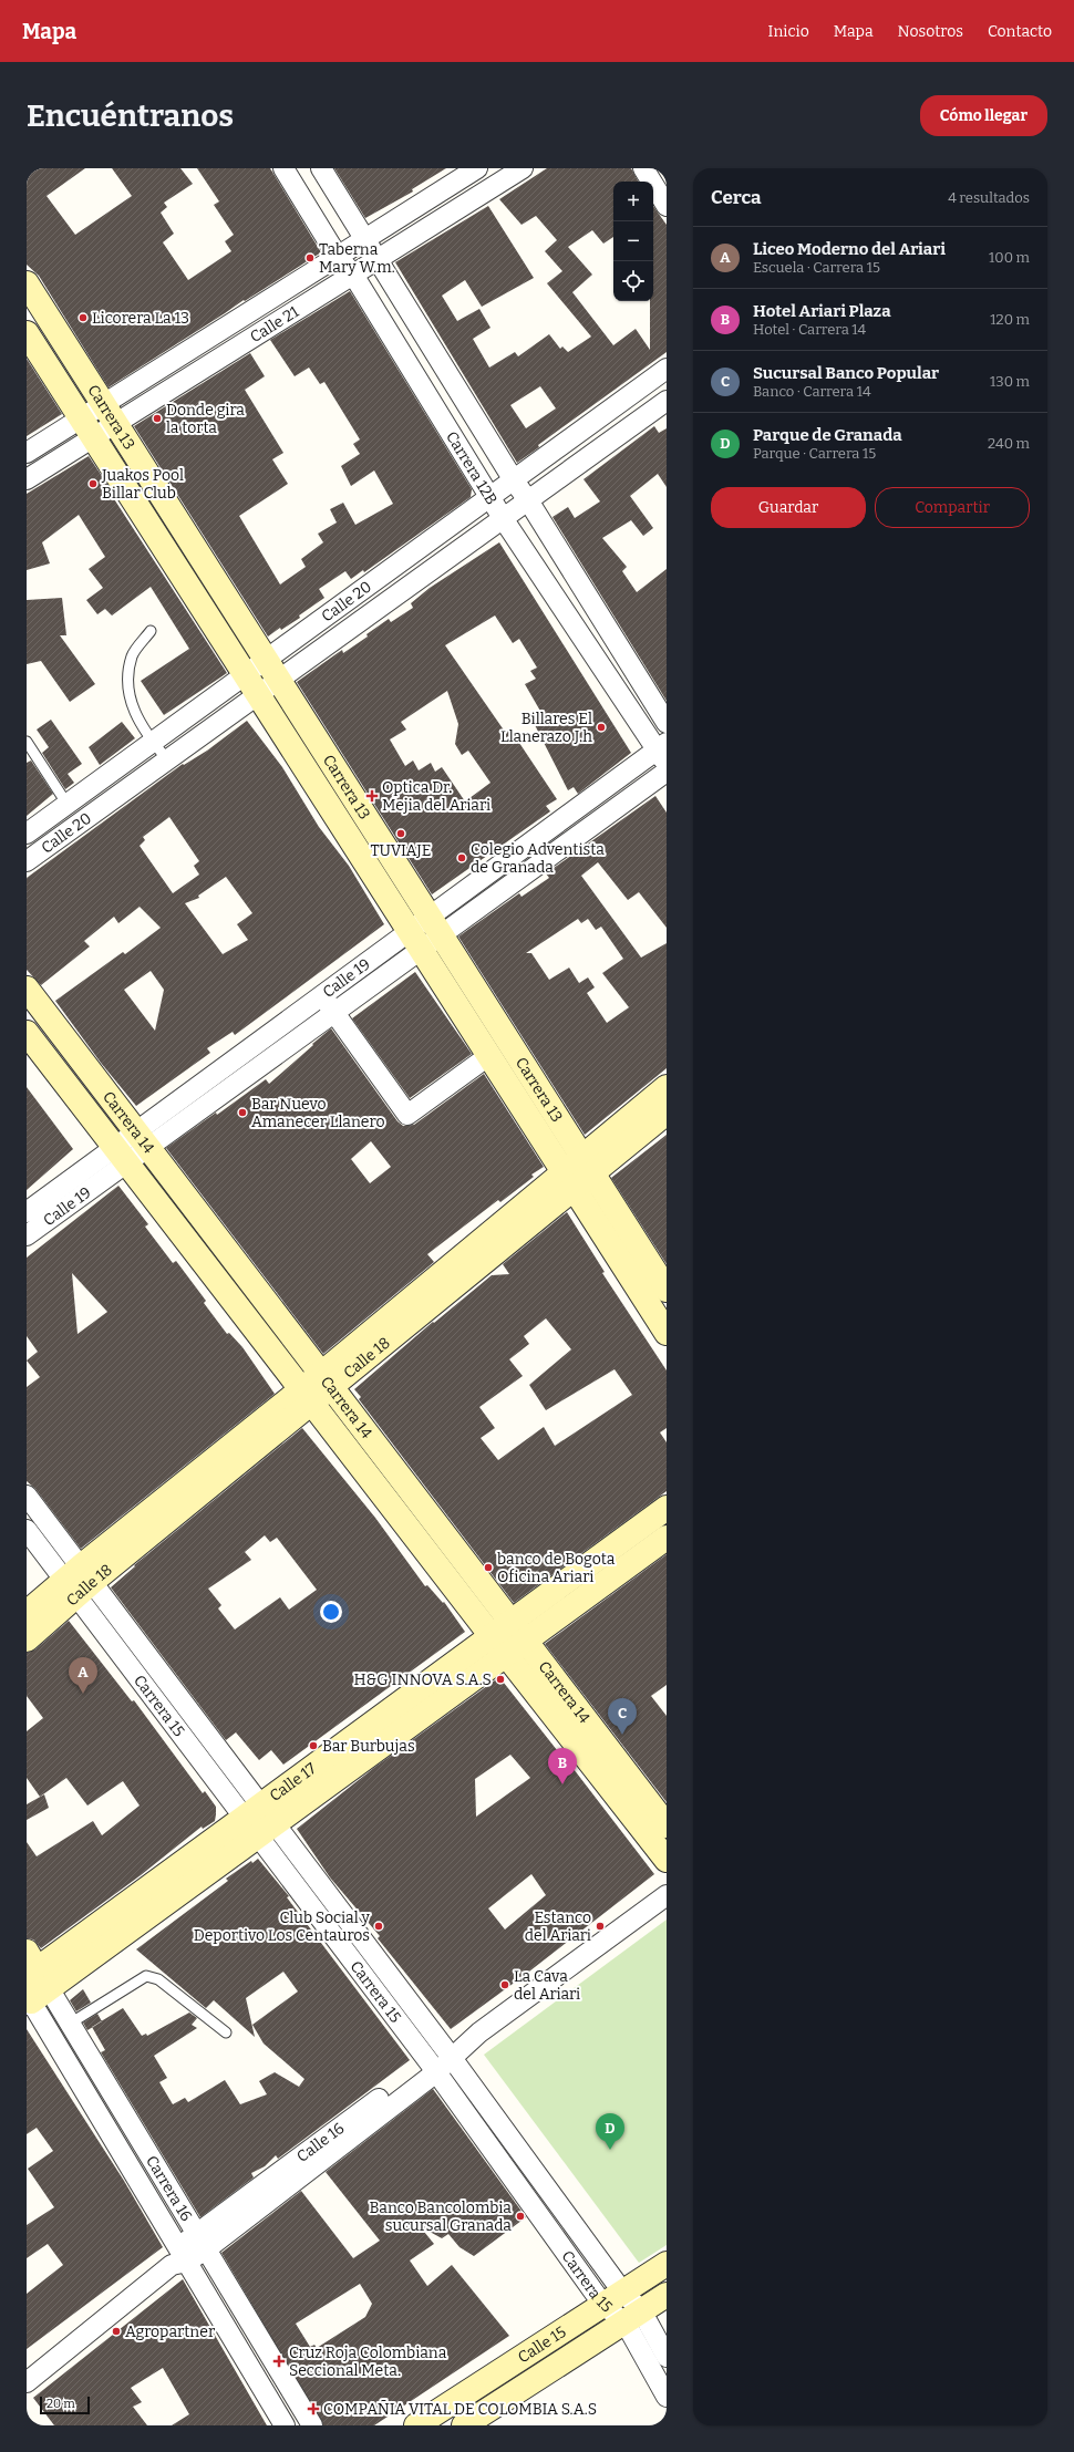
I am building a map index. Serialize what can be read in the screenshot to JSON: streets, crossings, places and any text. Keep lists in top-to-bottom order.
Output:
{
  "streets": {
    "street": [
      "Calle 21",
      "Carrera 13",
      "Carrera 12B",
      "Calle 20",
      "Calle 19",
      "Carrera 14",
      "Calle 18",
      "Carrera 15",
      "Calle 17",
      "Calle 16",
      "Carrera 16",
      "Calle 15"
    ]
  },
  "crossings": [
    ["Calle 21", "Carrera 13"],
    ["Calle 21", "Carrera 12B"],
    ["Carrera 13", "Calle 20"],
    ["Carrera 13", "Calle 19"],
    ["Carrera 13", "Calle 18"],
    ["Carrera 12B", "Calle 20"],
    ["Carrera 12B", "Calle 19"],
    ["Calle 19", "Carrera 14"],
    ["Carrera 14", "Calle 18"],
    ["Carrera 14", "Calle 17"],
    ["Calle 18", "Carrera 15"],
    ["Carrera 15", "Calle 17"],
    ["Carrera 15", "Calle 16"],
    ["Carrera 15", "Calle 15"],
    ["Calle 17", "Carrera 16"],
    ["Calle 16", "Carrera 16"]
  ],
  "places": {
    "other": [
      "Taberna Mary W.m.",
      "Licorera La 13",
      "Donde gira la torta",
      "Juakos Pool Billar Club",
      "Billares El Llanerazo J.h",
      "TUVIAJE",
      "Colegio Adventista de Granada",
      "Bar Nuevo Amanecer Llanero",
      "banco de Bogota Oficina Ariari",
      "H&G INNOVA S.A.S",
      "Bar Burbujas",
      "Club Social y Deportivo Los Centauros",
      "Estanco del Ariari",
      "La Cava del Ariari",
      "Banco Bancolombia sucursal Granada",
      "Agropartner"
    ],
    "health": ["Optica Dr. Mejia del Ariari", "Cruz Roja Colombiana Seccional Meta.", "COMPAÑIA VITAL DE COLOMBIA S.A.S"]
  },
  "scale_bar": "20 m",
  "page": {
    "header": "Mapa",
    "nav": [
      "Inicio",
      "Mapa",
      "Nosotros",
      "Contacto"
    ],
    "buttons": [
      "Cómo llegar",
      ["Guardar", "Compartir"]
    ],
    "title": "Encuéntranos",
    "heading": ["Cerca", "4 resultados"],
    "map_buttons": ["+", "−"],
    "list": [
      {
        "mark": "A",
        "name": "Liceo Moderno del Ariari",
        "note": "Escuela · Carrera 15",
        "value": "100 m"
      },
      {
        "mark": "B",
        "name": "Hotel Ariari Plaza",
        "note": "Hotel · Carrera 14",
        "value": "120 m"
      },
      {
        "mark": "C",
        "name": "Sucursal Banco Popular",
        "note": "Banco · Carrera 14",
        "value": "130 m"
      },
      {
        "mark": "D",
        "name": "Parque de Granada",
        "note": "Parque · Carrera 15",
        "value": "240 m"
      }
    ],
    "pins": [
      "A",
      "C",
      "B",
      "D"
    ],
    "scale": "20 m"
  }
}
